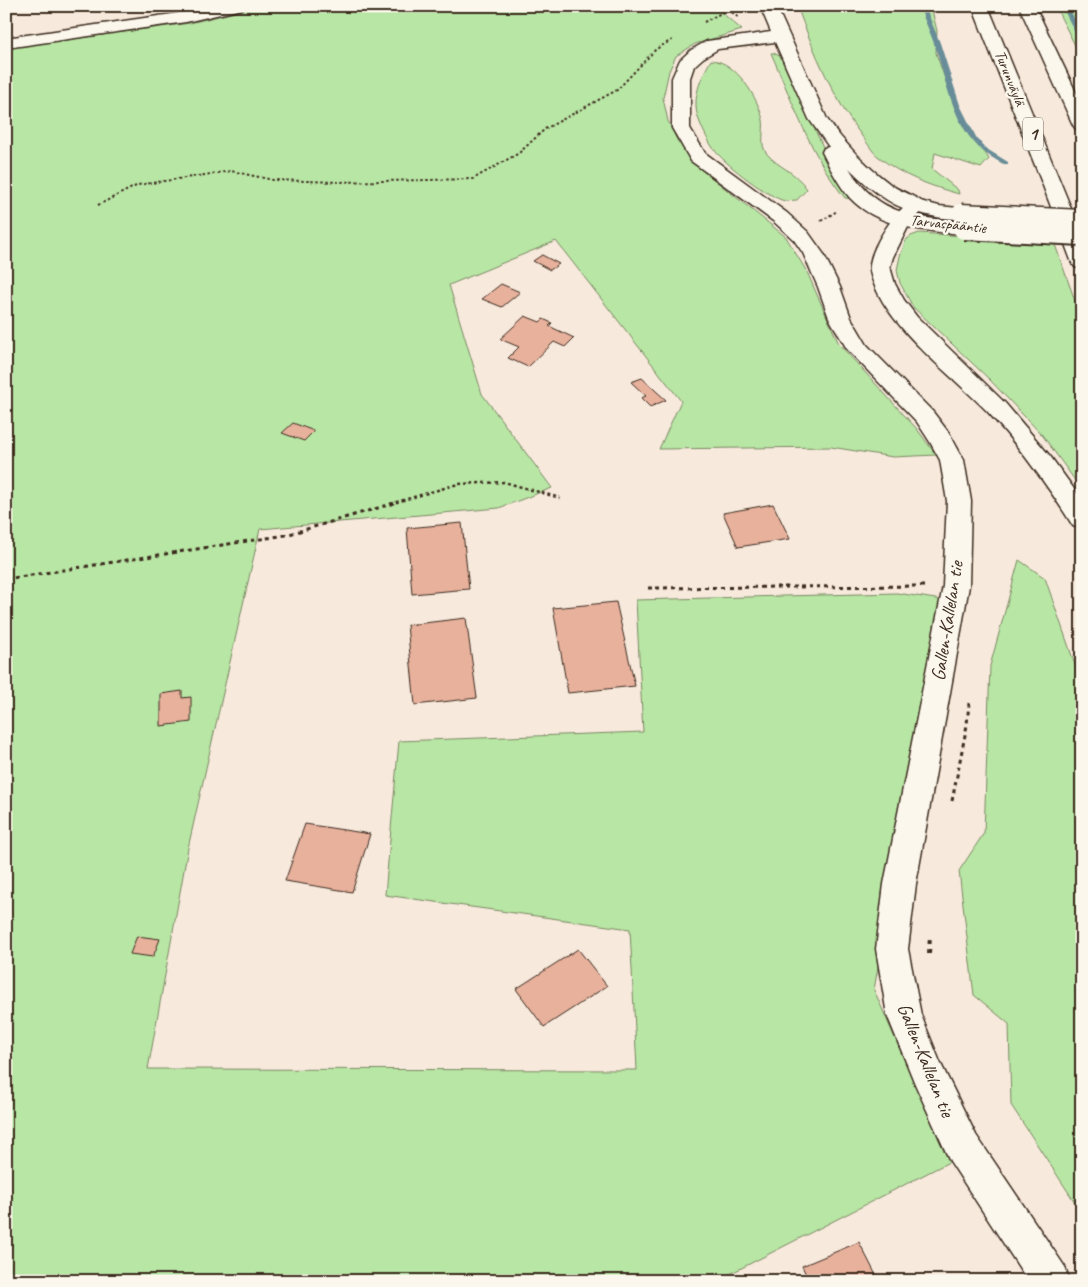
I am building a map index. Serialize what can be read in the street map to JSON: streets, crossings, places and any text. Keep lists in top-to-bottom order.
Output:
{
  "streets": {
    "main road": [
      "Turunväylä",
      "1",
      "Tarvaspääntie",
      "Gallen-Kallelan tie"
    ]
  },
  "crossings": [
    ["Tarvaspääntie", "Gallen-Kallelan tie"]
  ]
}
